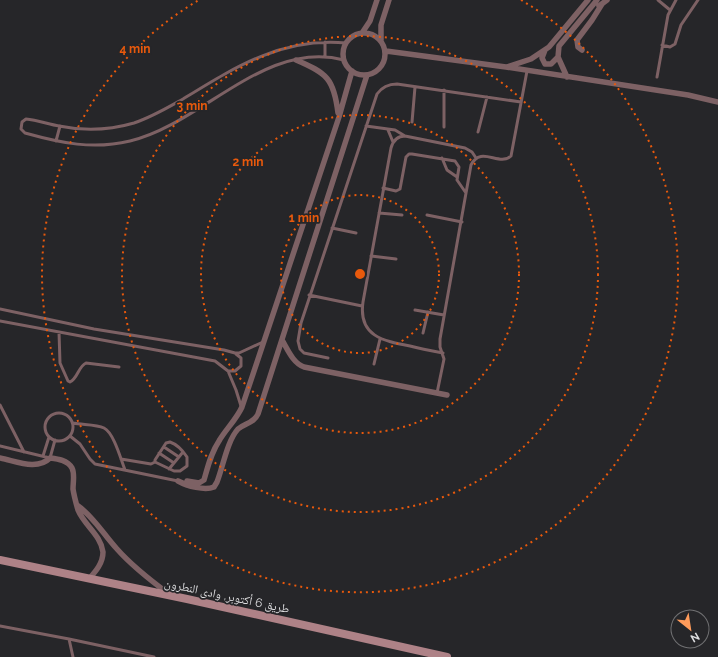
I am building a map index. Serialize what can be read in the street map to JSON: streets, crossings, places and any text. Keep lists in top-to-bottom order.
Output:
{
  "streets": {
    "street": ["طريق 6 أكتوبر, وادى النطرون"]
  },
  "north": "bottom right",
  "rings": [
    "4 min",
    "3 min",
    "2 min",
    "1 min"
  ]
}
